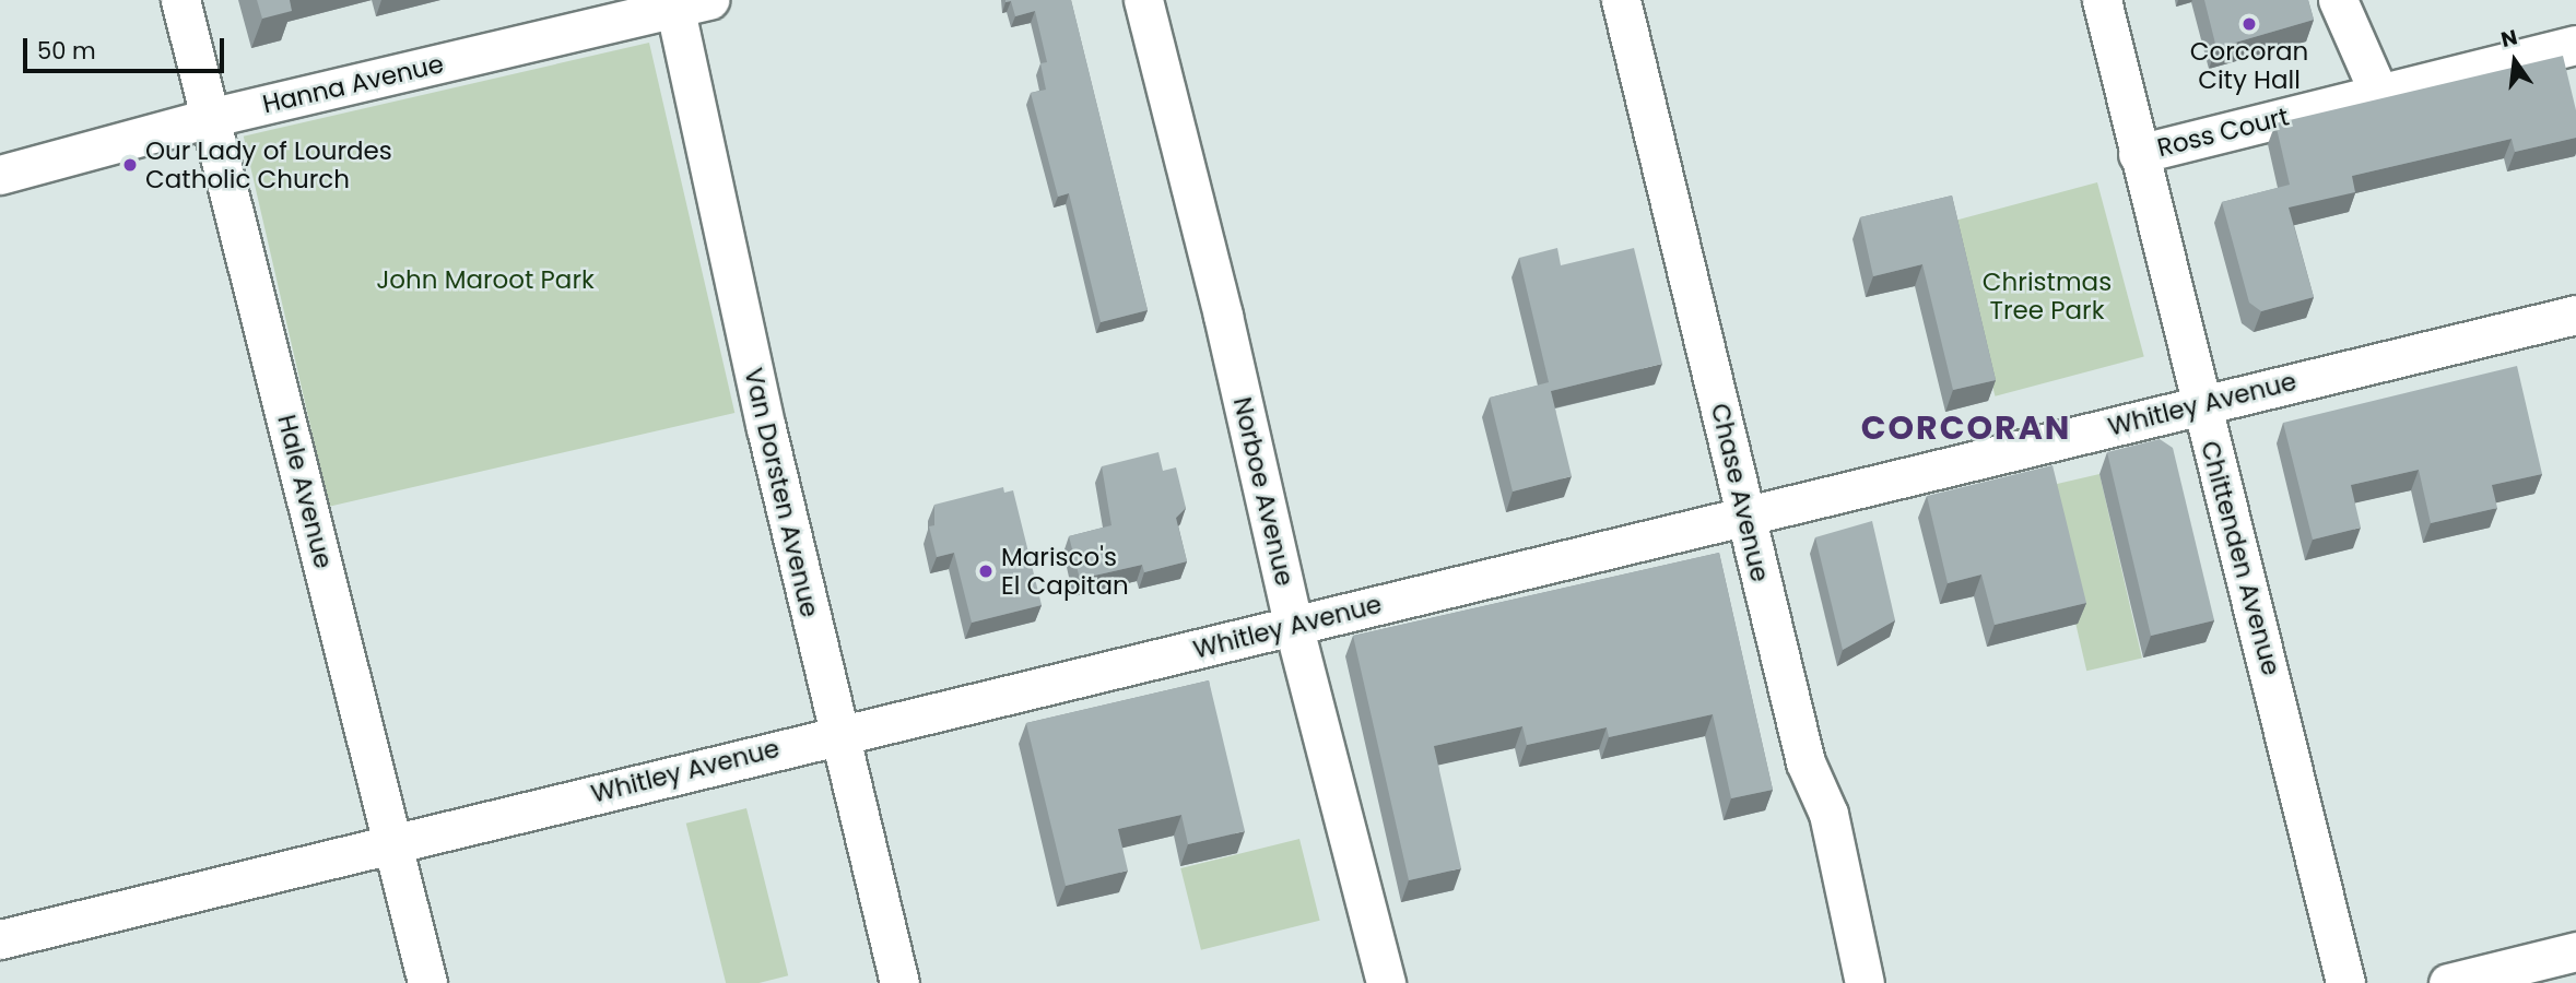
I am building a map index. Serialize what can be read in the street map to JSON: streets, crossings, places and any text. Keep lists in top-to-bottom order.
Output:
{
  "streets": {
    "street": [
      "Hanna Avenue",
      "Ross Court",
      "Whitley Avenue",
      "Hale Avenue",
      "Norboe Avenue",
      "Van Dorsten Avenue",
      "Chase Avenue",
      "Chittenden Avenue"
    ]
  },
  "crossings": [
    ["Hanna Avenue", "Hale Avenue"],
    ["Hanna Avenue", "Van Dorsten Avenue"],
    ["Ross Court", "Chittenden Avenue"],
    ["Whitley Avenue", "Hale Avenue"],
    ["Whitley Avenue", "Norboe Avenue"],
    ["Whitley Avenue", "Van Dorsten Avenue"],
    ["Whitley Avenue", "Chase Avenue"],
    ["Whitley Avenue", "Chittenden Avenue"]
  ],
  "districts": ["CORCORAN"],
  "parks": ["John Maroot Park", "Christmas Tree Park"],
  "places": ["Corcoran City Hall", "Our Lady of Lourdes Catholic Church", "Marisco's El Capitan"],
  "scale_bar": "50 m",
  "north": "top"
}
